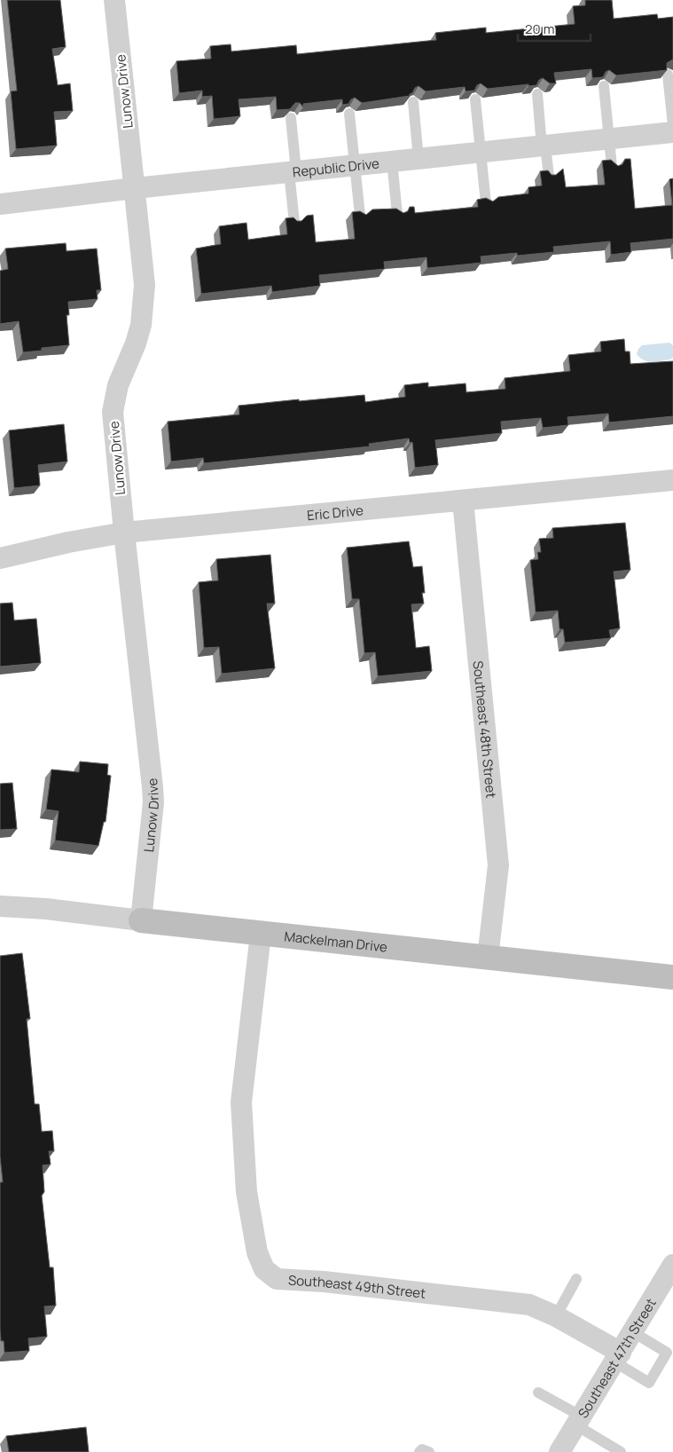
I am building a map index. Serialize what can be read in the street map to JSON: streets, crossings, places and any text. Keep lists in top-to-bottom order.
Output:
{
  "streets": {
    "street": [
      "Lunow Drive",
      "Republic Drive",
      "Eric Drive",
      "Southeast 48th Street",
      "Mackelman Drive",
      "Southeast 49th Street",
      "Southeast 47th Street"
    ]
  },
  "crossings": [
    ["Lunow Drive", "Republic Drive"],
    ["Lunow Drive", "Eric Drive"],
    ["Lunow Drive", "Mackelman Drive"],
    ["Eric Drive", "Southeast 48th Street"],
    ["Southeast 48th Street", "Mackelman Drive"],
    ["Mackelman Drive", "Southeast 49th Street"],
    ["Southeast 49th Street", "Southeast 47th Street"]
  ],
  "scale_bar": "20 m"
}
